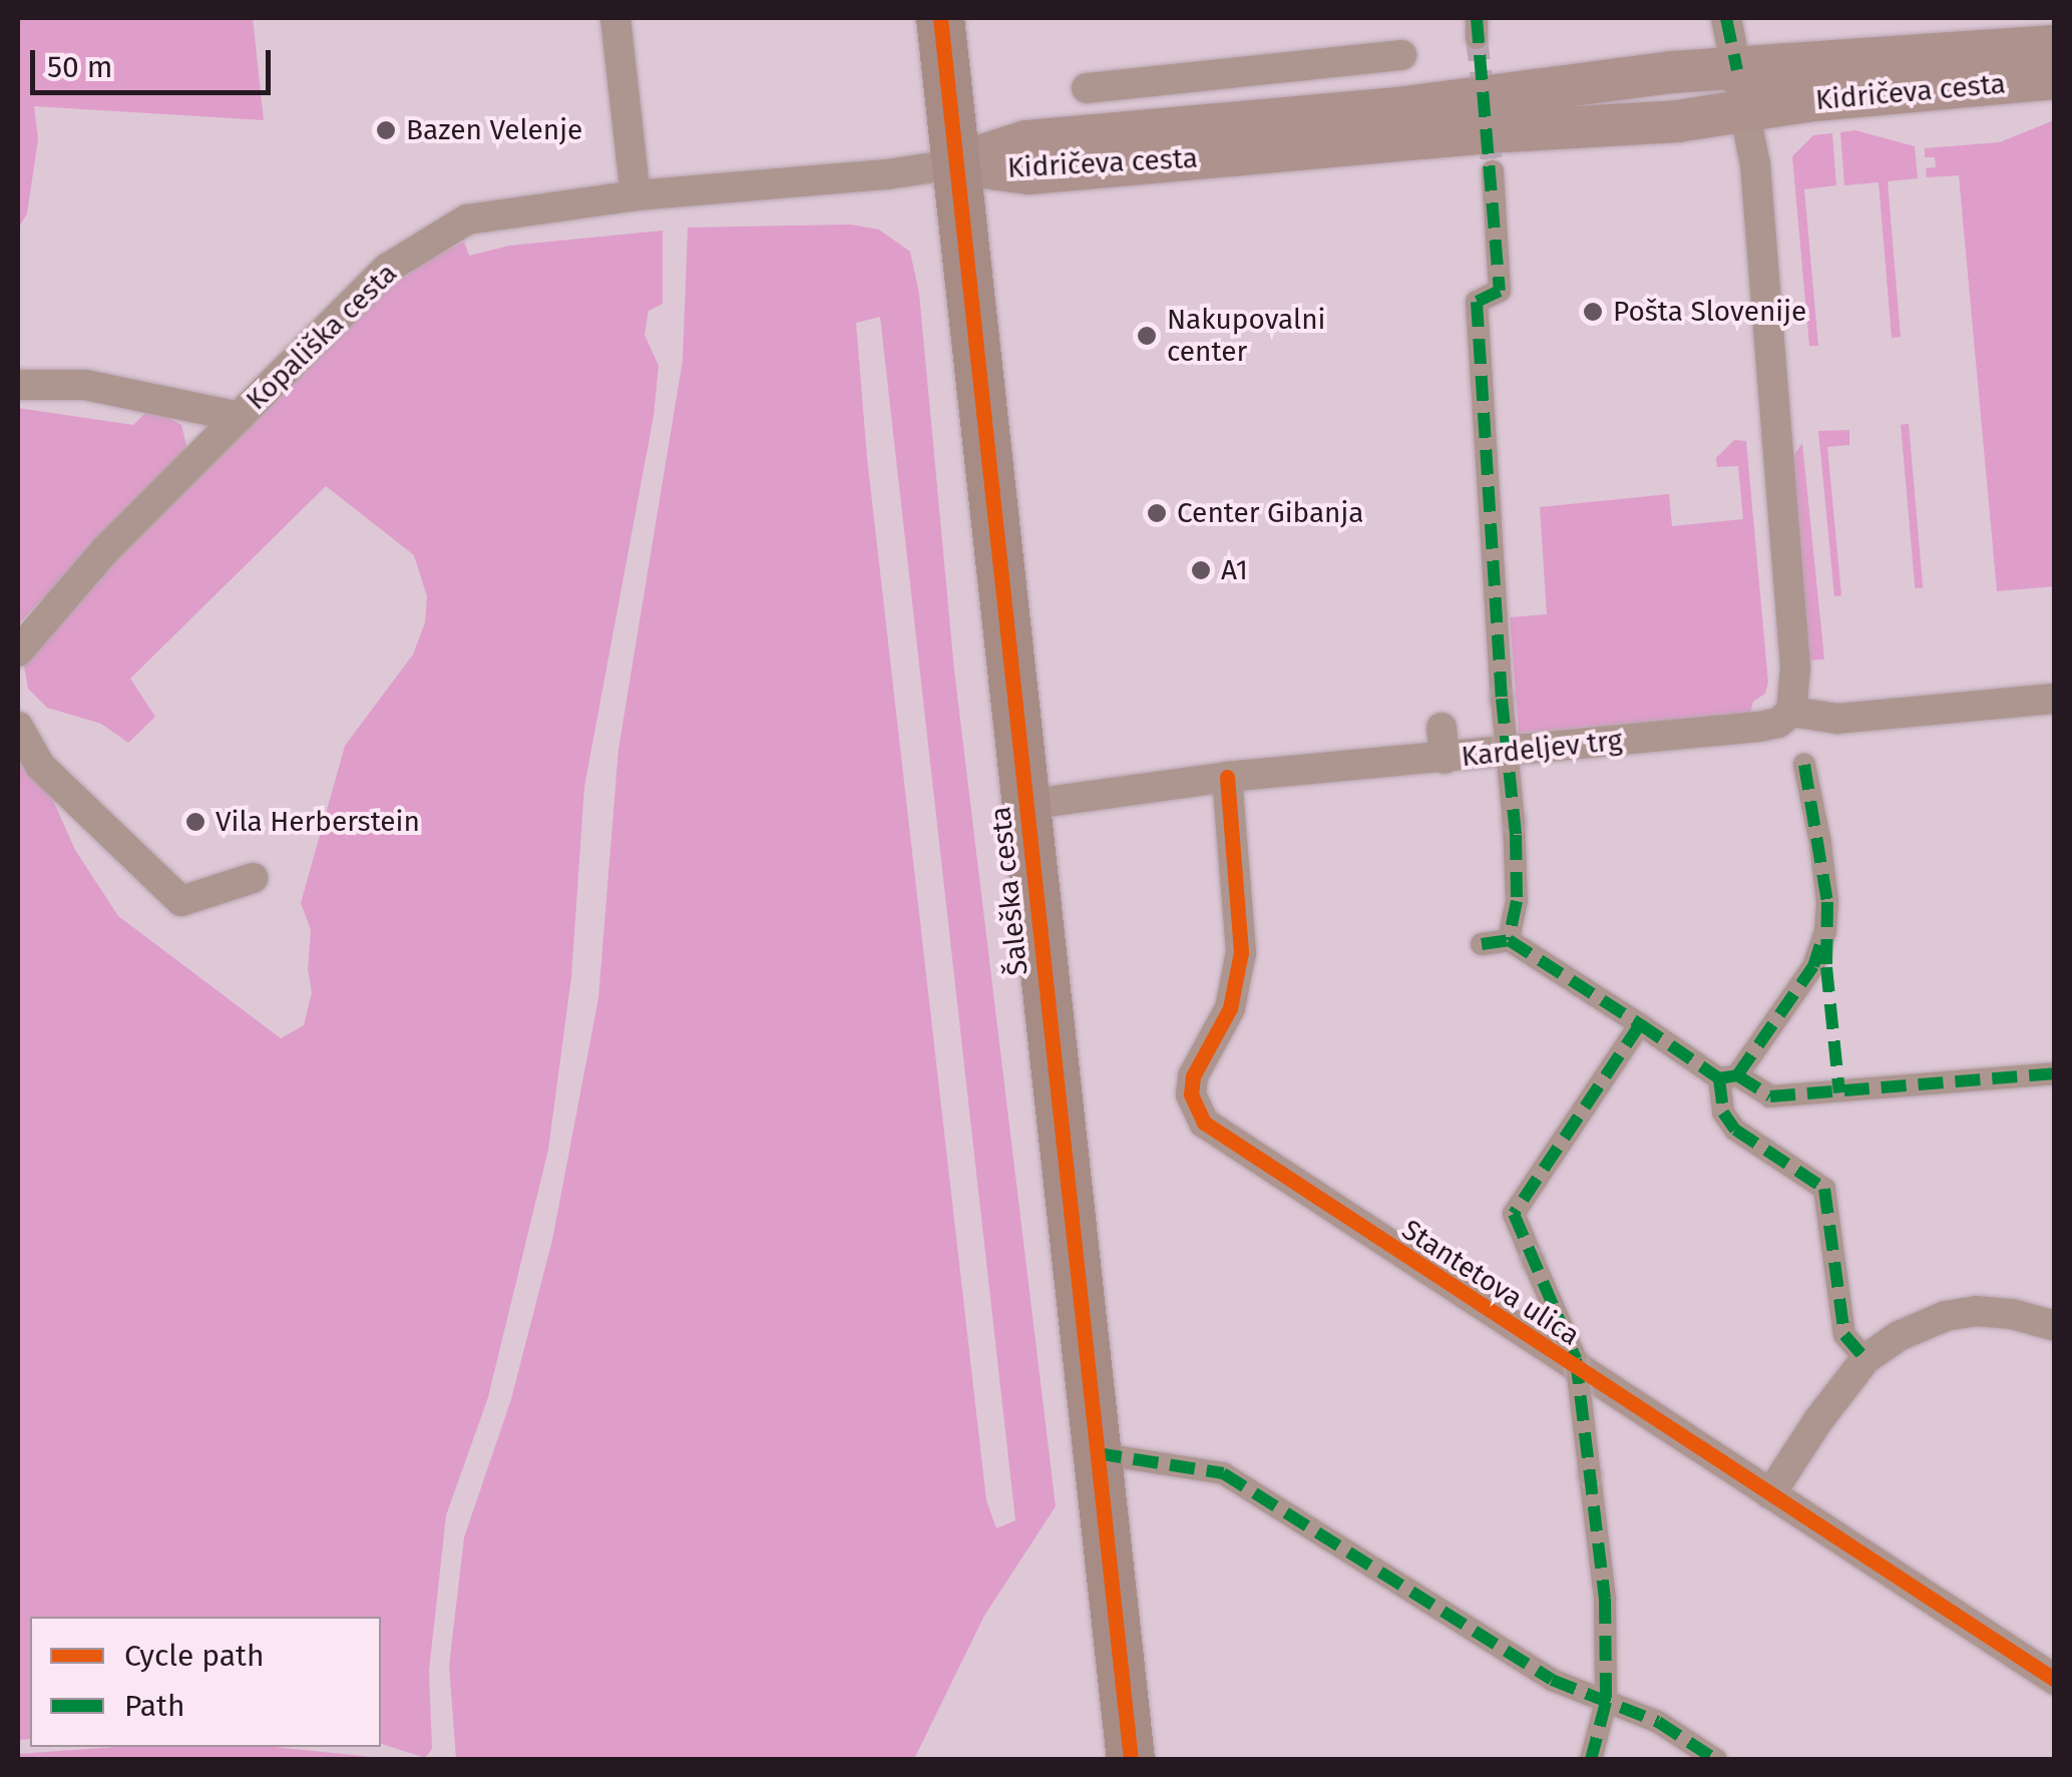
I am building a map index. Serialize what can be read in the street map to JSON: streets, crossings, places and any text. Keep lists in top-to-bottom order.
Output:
{
  "streets": {
    "main road": ["Kidričeva cesta", "Šaleška cesta"],
    "street": ["Kopališka cesta", "Kardeljev trg", "Stantetova ulica"]
  },
  "crossings": [
    ["Kidričeva cesta", "Kopališka cesta"],
    ["Kidričeva cesta", "Šaleška cesta"],
    ["Kopališka cesta", "Šaleška cesta"],
    ["Kardeljev trg", "Šaleška cesta"],
    ["Kardeljev trg", "Stantetova ulica"]
  ],
  "places": [
    "Bazen Velenje",
    "Pošta Slovenije",
    "Nakupovalni center",
    "Center Gibanja",
    "A1",
    "Vila Herberstein"
  ],
  "legend": ["Cycle path", "Path"],
  "scale_bar": "50 m"
}
